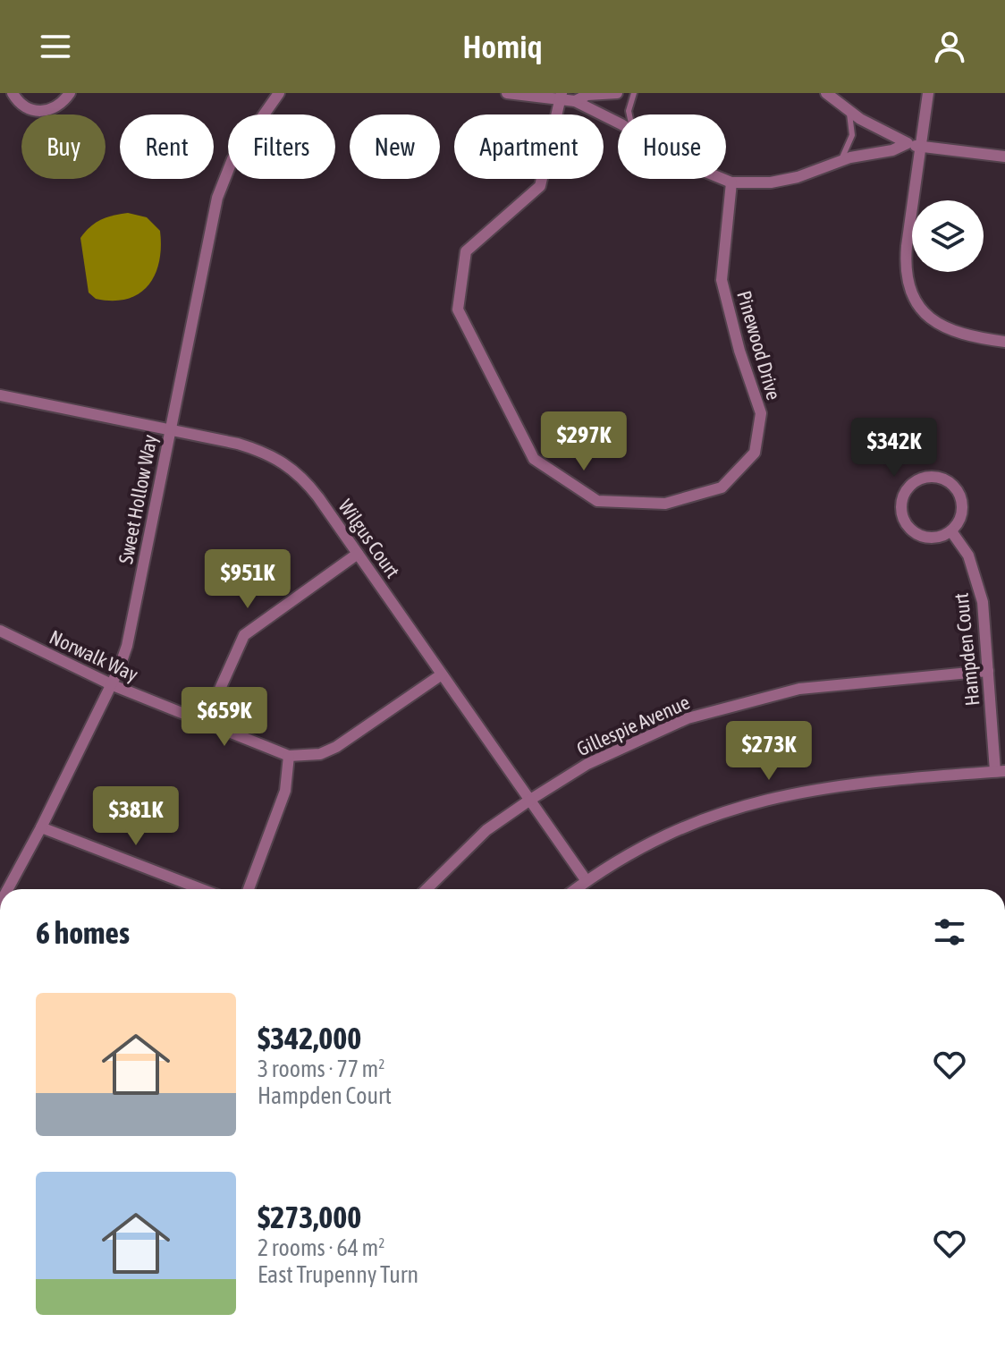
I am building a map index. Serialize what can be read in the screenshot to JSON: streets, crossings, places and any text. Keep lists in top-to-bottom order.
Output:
{
  "streets": {
    "street": [
      "Pinewood Drive",
      "Sweet Hollow Way",
      "Wilgus Court",
      "Hampden Court",
      "Norwalk Way",
      "Gillespie Avenue"
    ]
  },
  "crossings": [
    ["Sweet Hollow Way", "Wilgus Court"],
    ["Sweet Hollow Way", "Norwalk Way"],
    ["Wilgus Court", "Norwalk Way"],
    ["Wilgus Court", "Gillespie Avenue"],
    ["Hampden Court", "Gillespie Avenue"]
  ],
  "page": {
    "header": "Homiq",
    "chip": [
      "Buy",
      "Rent",
      "Filters",
      "New",
      "Apartment",
      "House"
    ],
    "price": [
      "$297K",
      "$342K",
      "$951K",
      "$659K",
      "$273K",
      "$381K"
    ],
    "heading": "6 homes",
    "list": [
      {
        "name": "$342,000",
        "note": "3 rooms · 77 m² · Hampden Court"
      },
      {
        "name": "$273,000",
        "note": "2 rooms · 64 m² · East Trupenny Turn"
      }
    ]
  }
}
